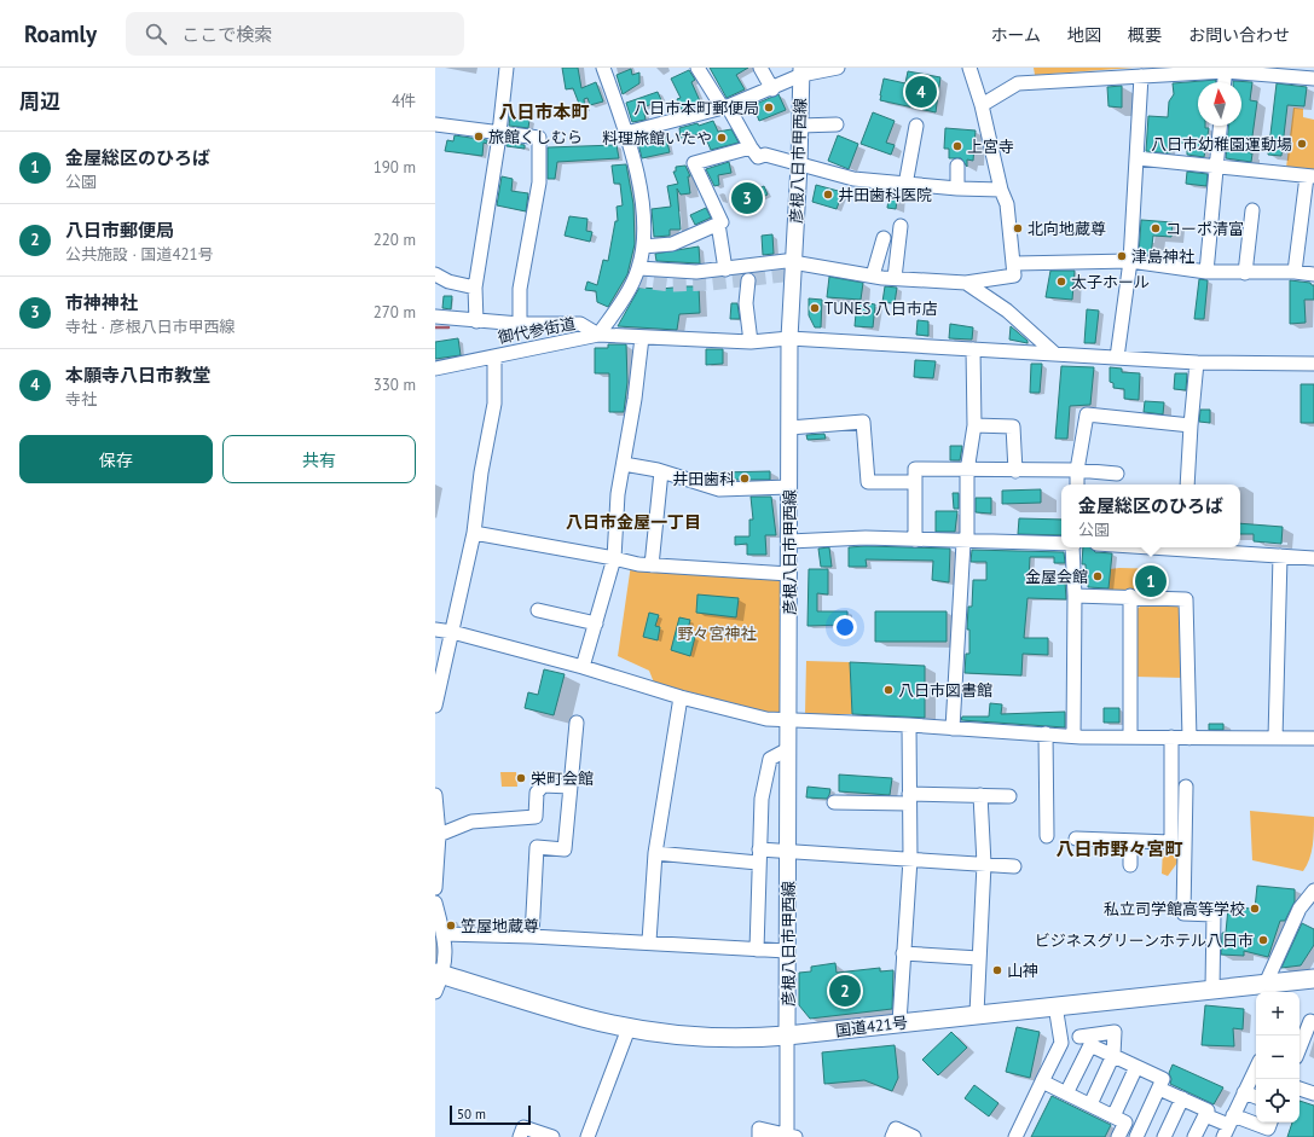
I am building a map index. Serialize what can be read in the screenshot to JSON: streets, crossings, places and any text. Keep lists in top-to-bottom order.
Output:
{
  "streets": {
    "highway": ["国道421号"],
    "main road": ["彦根八日市甲西線"],
    "street": ["御代参街道"]
  },
  "crossings": [
    ["彦根八日市甲西線", "国道421号"]
  ],
  "districts": ["八日市本町", "八日市金屋一丁目", "八日市野々宮町"],
  "parks": ["野々宮神社"],
  "places": [
    "八日市本町郵便局",
    "旅館くしむら",
    "料理旅館いたや",
    "八日市幼稚園運動場",
    "上宮寺",
    "井田歯科医院",
    "北向地蔵尊",
    "コーポ清富",
    "津島神社",
    "太子ホール",
    "TUNES 八日市店",
    "井田歯科",
    "金屋会館",
    "八日市図書館",
    "栄町会館",
    "私立司学館高等学校",
    "笠屋地蔵尊",
    "ビジネスグリーンホテル八日市",
    "山神"
  ],
  "scale_bar": "50 m",
  "north": "top",
  "page": {
    "header": "Roamly",
    "search": "ここで検索",
    "nav": [
      "ホーム",
      "地図",
      "概要",
      "お問い合わせ"
    ],
    "heading": ["周辺", "4件"],
    "pins": [
      "4",
      "3",
      "1",
      "2"
    ],
    "list": [
      {
        "mark": "1",
        "name": "金屋総区のひろば",
        "note": "公園",
        "value": "190 m"
      },
      {
        "mark": "2",
        "name": "八日市郵便局",
        "note": "公共施設 · 国道421号",
        "value": "220 m"
      },
      {
        "mark": "3",
        "name": "市神神社",
        "note": "寺社 · 彦根八日市甲西線",
        "value": "270 m"
      },
      {
        "mark": "4",
        "name": "本願寺八日市教堂",
        "note": "寺社",
        "value": "330 m"
      }
    ],
    "buttons": ["保存", "共有"],
    "popup": ["金屋総区のひろば", "公園"],
    "map_buttons": ["+", "−"],
    "scale": "50 m"
  }
}
